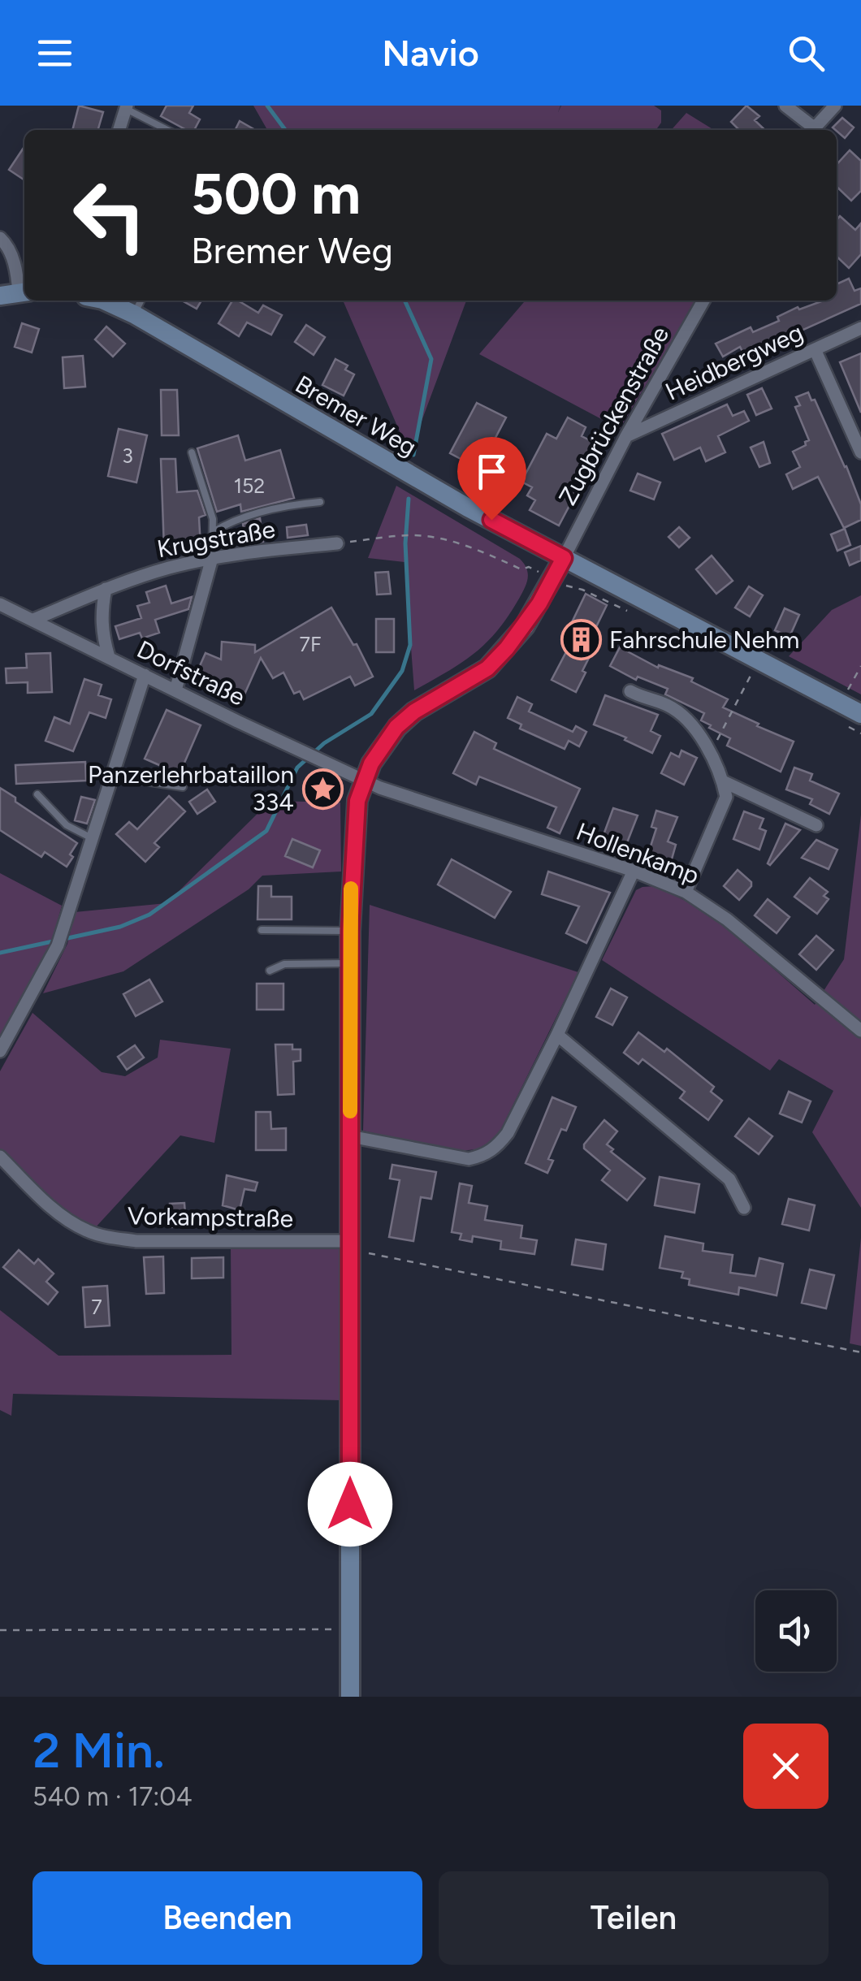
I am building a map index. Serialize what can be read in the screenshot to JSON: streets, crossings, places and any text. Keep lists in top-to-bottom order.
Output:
{
  "streets": {
    "main road": ["Bremer Weg"],
    "street": [
      "Heidbergweg",
      "Zugbrückenstraße",
      "Krugstraße",
      "Dorfstraße",
      "Hollenkamp",
      "Vorkampstraße"
    ]
  },
  "crossings": [
    ["Heidbergweg", "Zugbrückenstraße"],
    ["Bremer Weg", "Zugbrückenstraße"],
    ["Krugstraße", "Dorfstraße"],
    ["Dorfstraße", "Hollenkamp"]
  ],
  "places": {
    "building": ["Fahrschule Nehm"],
    "place": ["Panzerlehrbataillon 334"]
  },
  "house_numbers": [
    "3",
    "152",
    "7F",
    "7"
  ],
  "page": {
    "header": "Navio",
    "turn": ["500 m", "Bremer Weg"],
    "heading": ["2 Min.", "540 m · 17:04"],
    "buttons": ["Beenden", "Teilen"]
  }
}
